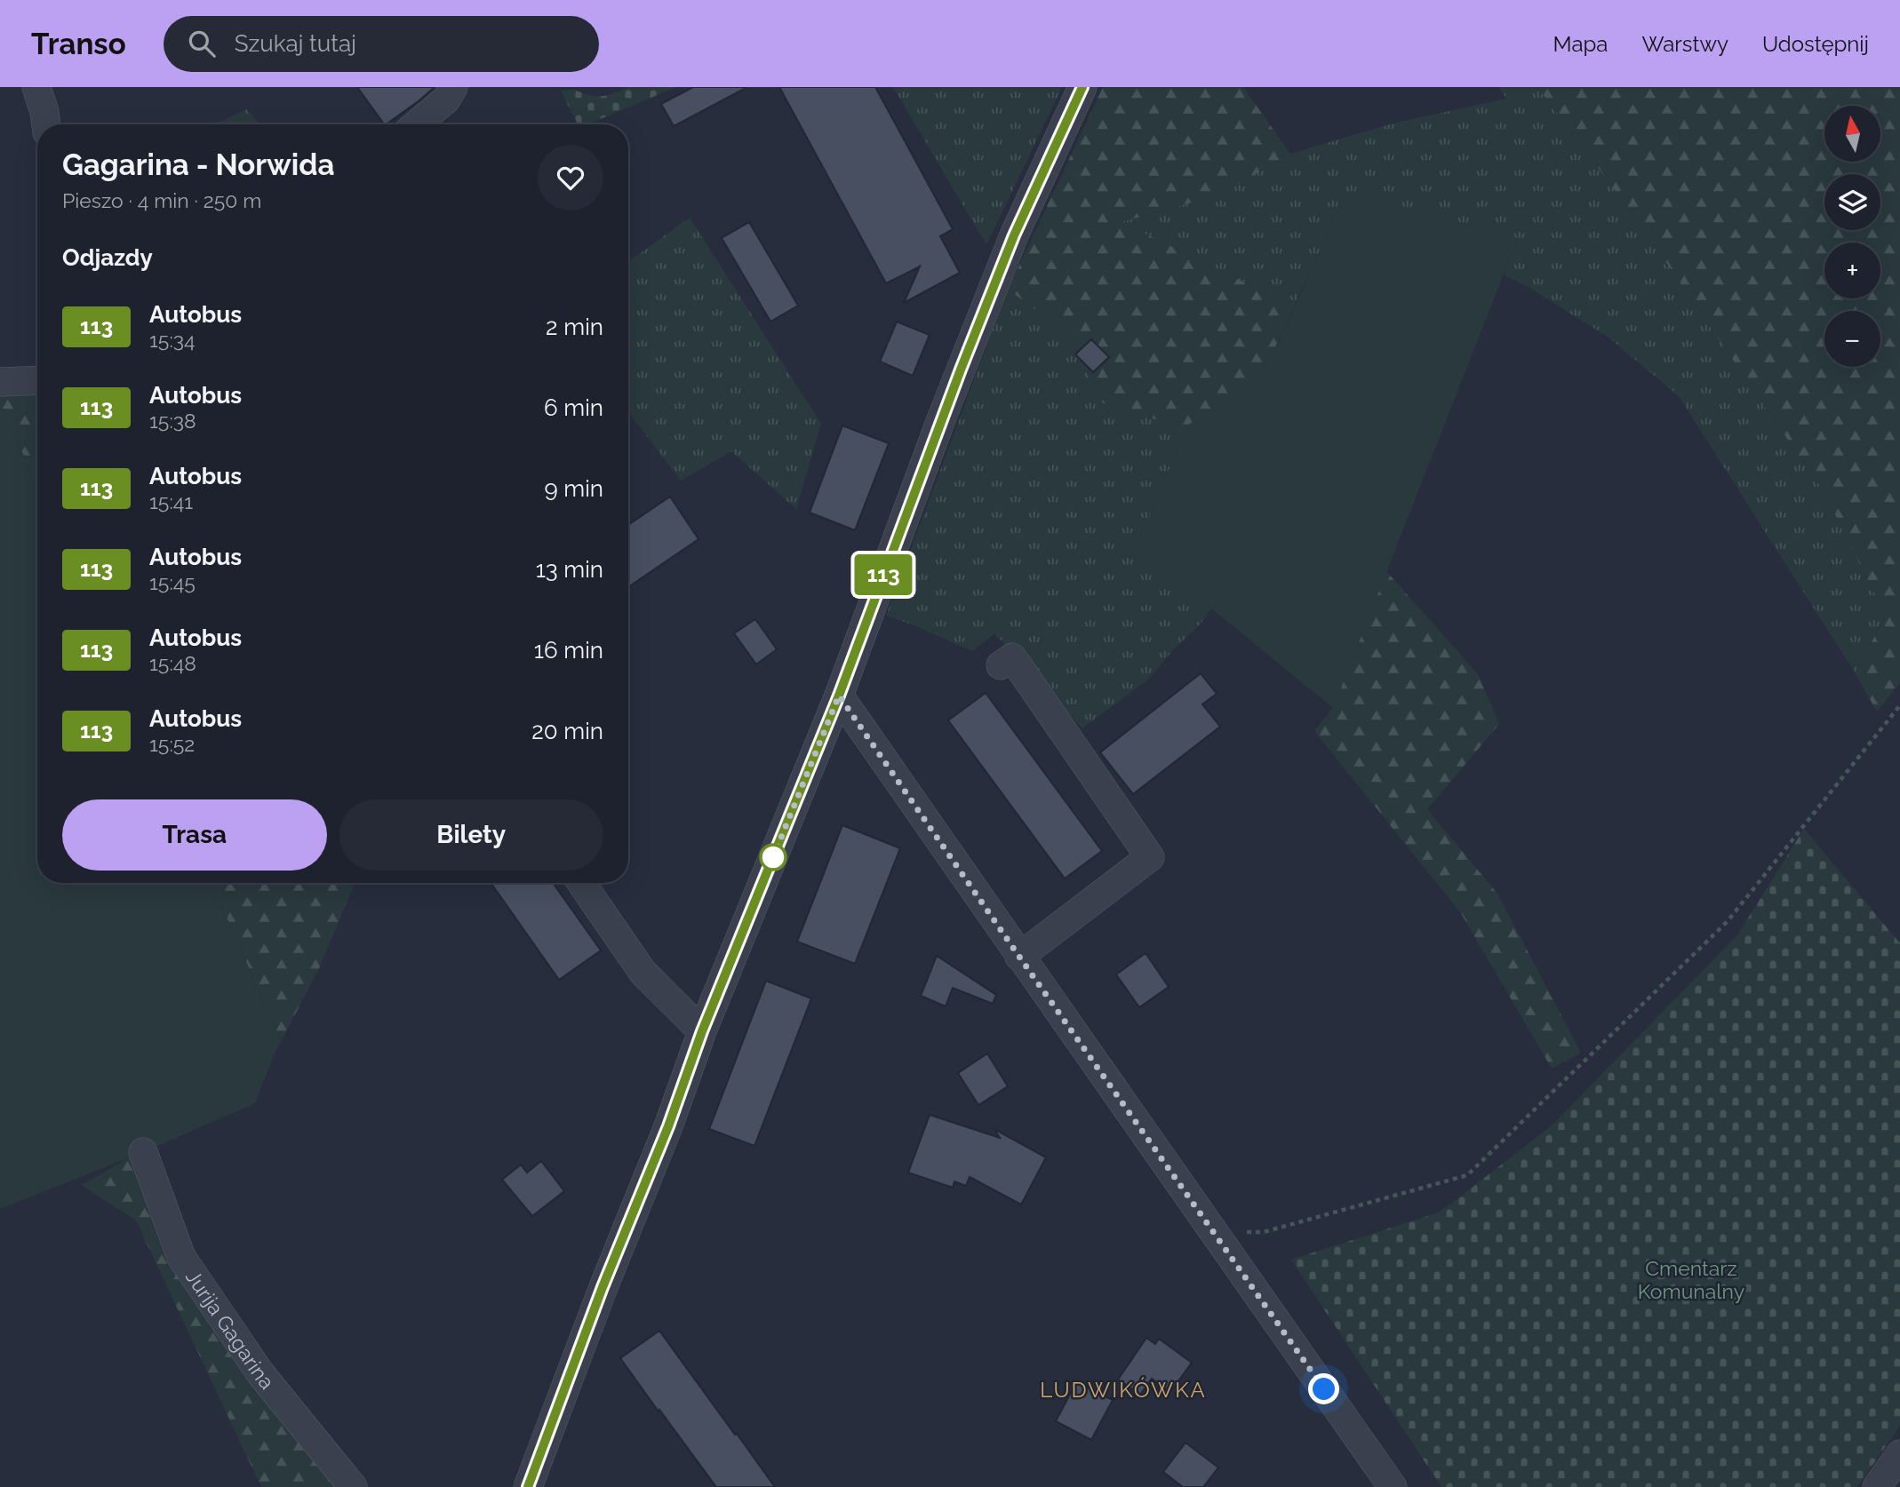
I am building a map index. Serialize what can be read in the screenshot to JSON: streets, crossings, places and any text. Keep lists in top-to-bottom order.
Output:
{
  "streets": {
    "street": ["Jurija Gagarina"]
  },
  "districts": ["LUDWIKÓWKA"],
  "parks": ["Cmentarz Komunalny"],
  "lines": ["bus line 113"],
  "north": "top",
  "page": {
    "header": "Transo",
    "search": "Szukaj tutaj",
    "nav": ["Mapa", "Warstwy", "Udostępnij"],
    "on_map": "113",
    "map_buttons": ["+", "−"],
    "heading": [
      ["Gagarina - Norwida", "Pieszo · 4 min · 250 m"],
      "Odjazdy"
    ],
    "list": [
      {
        "mark": "113",
        "name": "Autobus",
        "note": "15:34",
        "value": "2 min"
      },
      {
        "mark": "113",
        "name": "Autobus",
        "note": "15:38",
        "value": "6 min"
      },
      {
        "mark": "113",
        "name": "Autobus",
        "note": "15:41",
        "value": "9 min"
      },
      {
        "mark": "113",
        "name": "Autobus",
        "note": "15:45",
        "value": "13 min"
      },
      {
        "mark": "113",
        "name": "Autobus",
        "note": "15:48",
        "value": "16 min"
      },
      {
        "mark": "113",
        "name": "Autobus",
        "note": "15:52",
        "value": "20 min"
      }
    ],
    "buttons": ["Trasa", "Bilety"]
  }
}
